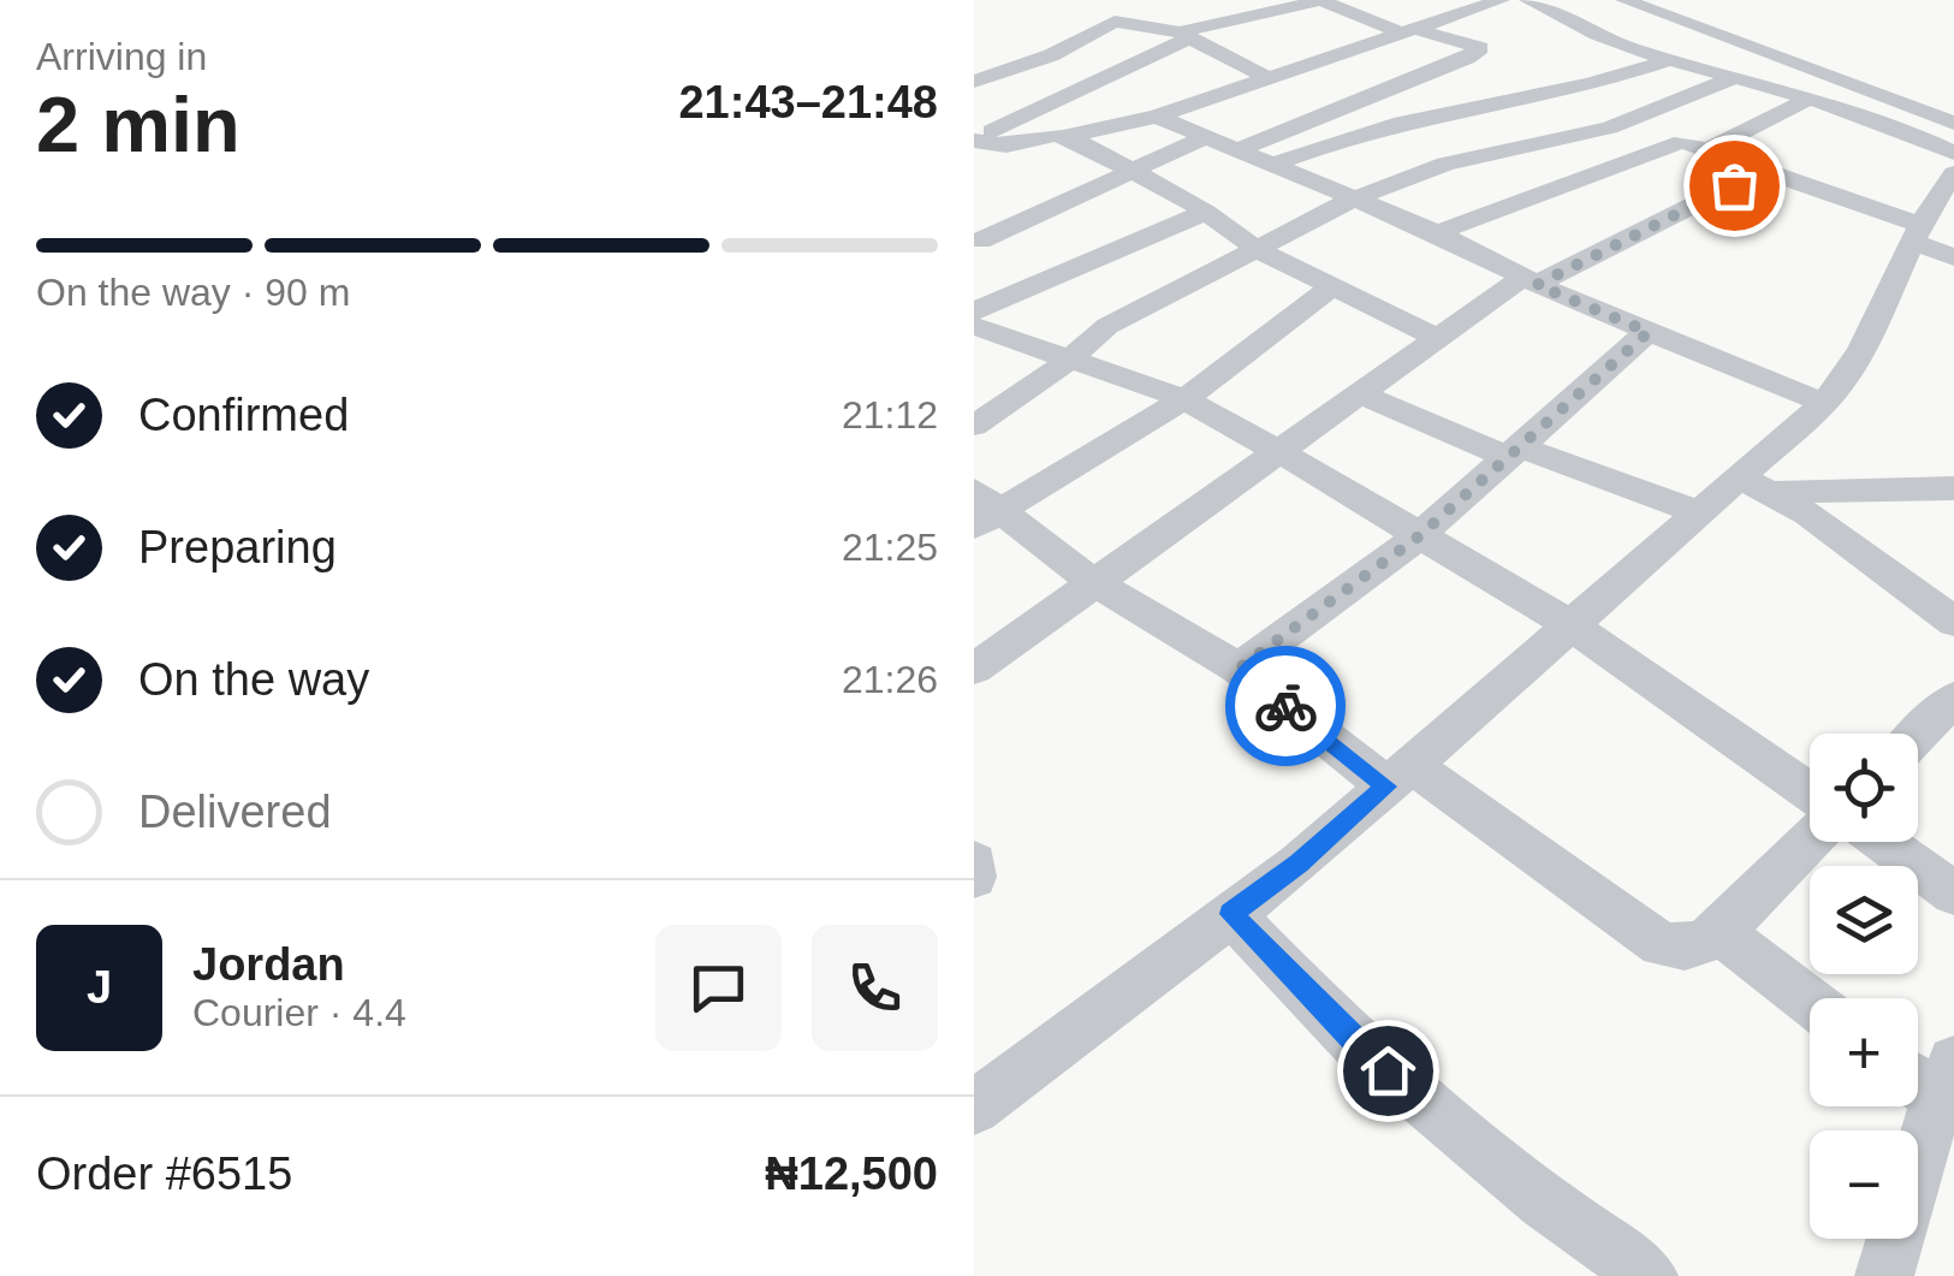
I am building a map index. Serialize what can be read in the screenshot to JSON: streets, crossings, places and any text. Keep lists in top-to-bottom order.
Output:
{
  "page": {
    "heading": ["2 min", "Arriving in", "21:43–21:48"],
    "panel": [
      "Jordan",
      "Courier · 4.4",
      "Order #6515",
      "₦12,500"
    ],
    "bar": "On the way · 90 m",
    "list": [
      ["Confirmed", "21:12"],
      ["Preparing", "21:25"],
      ["On the way", "21:26"],
      "Delivered"
    ],
    "map_buttons": ["+", "−"],
    "round": "J"
  }
}
